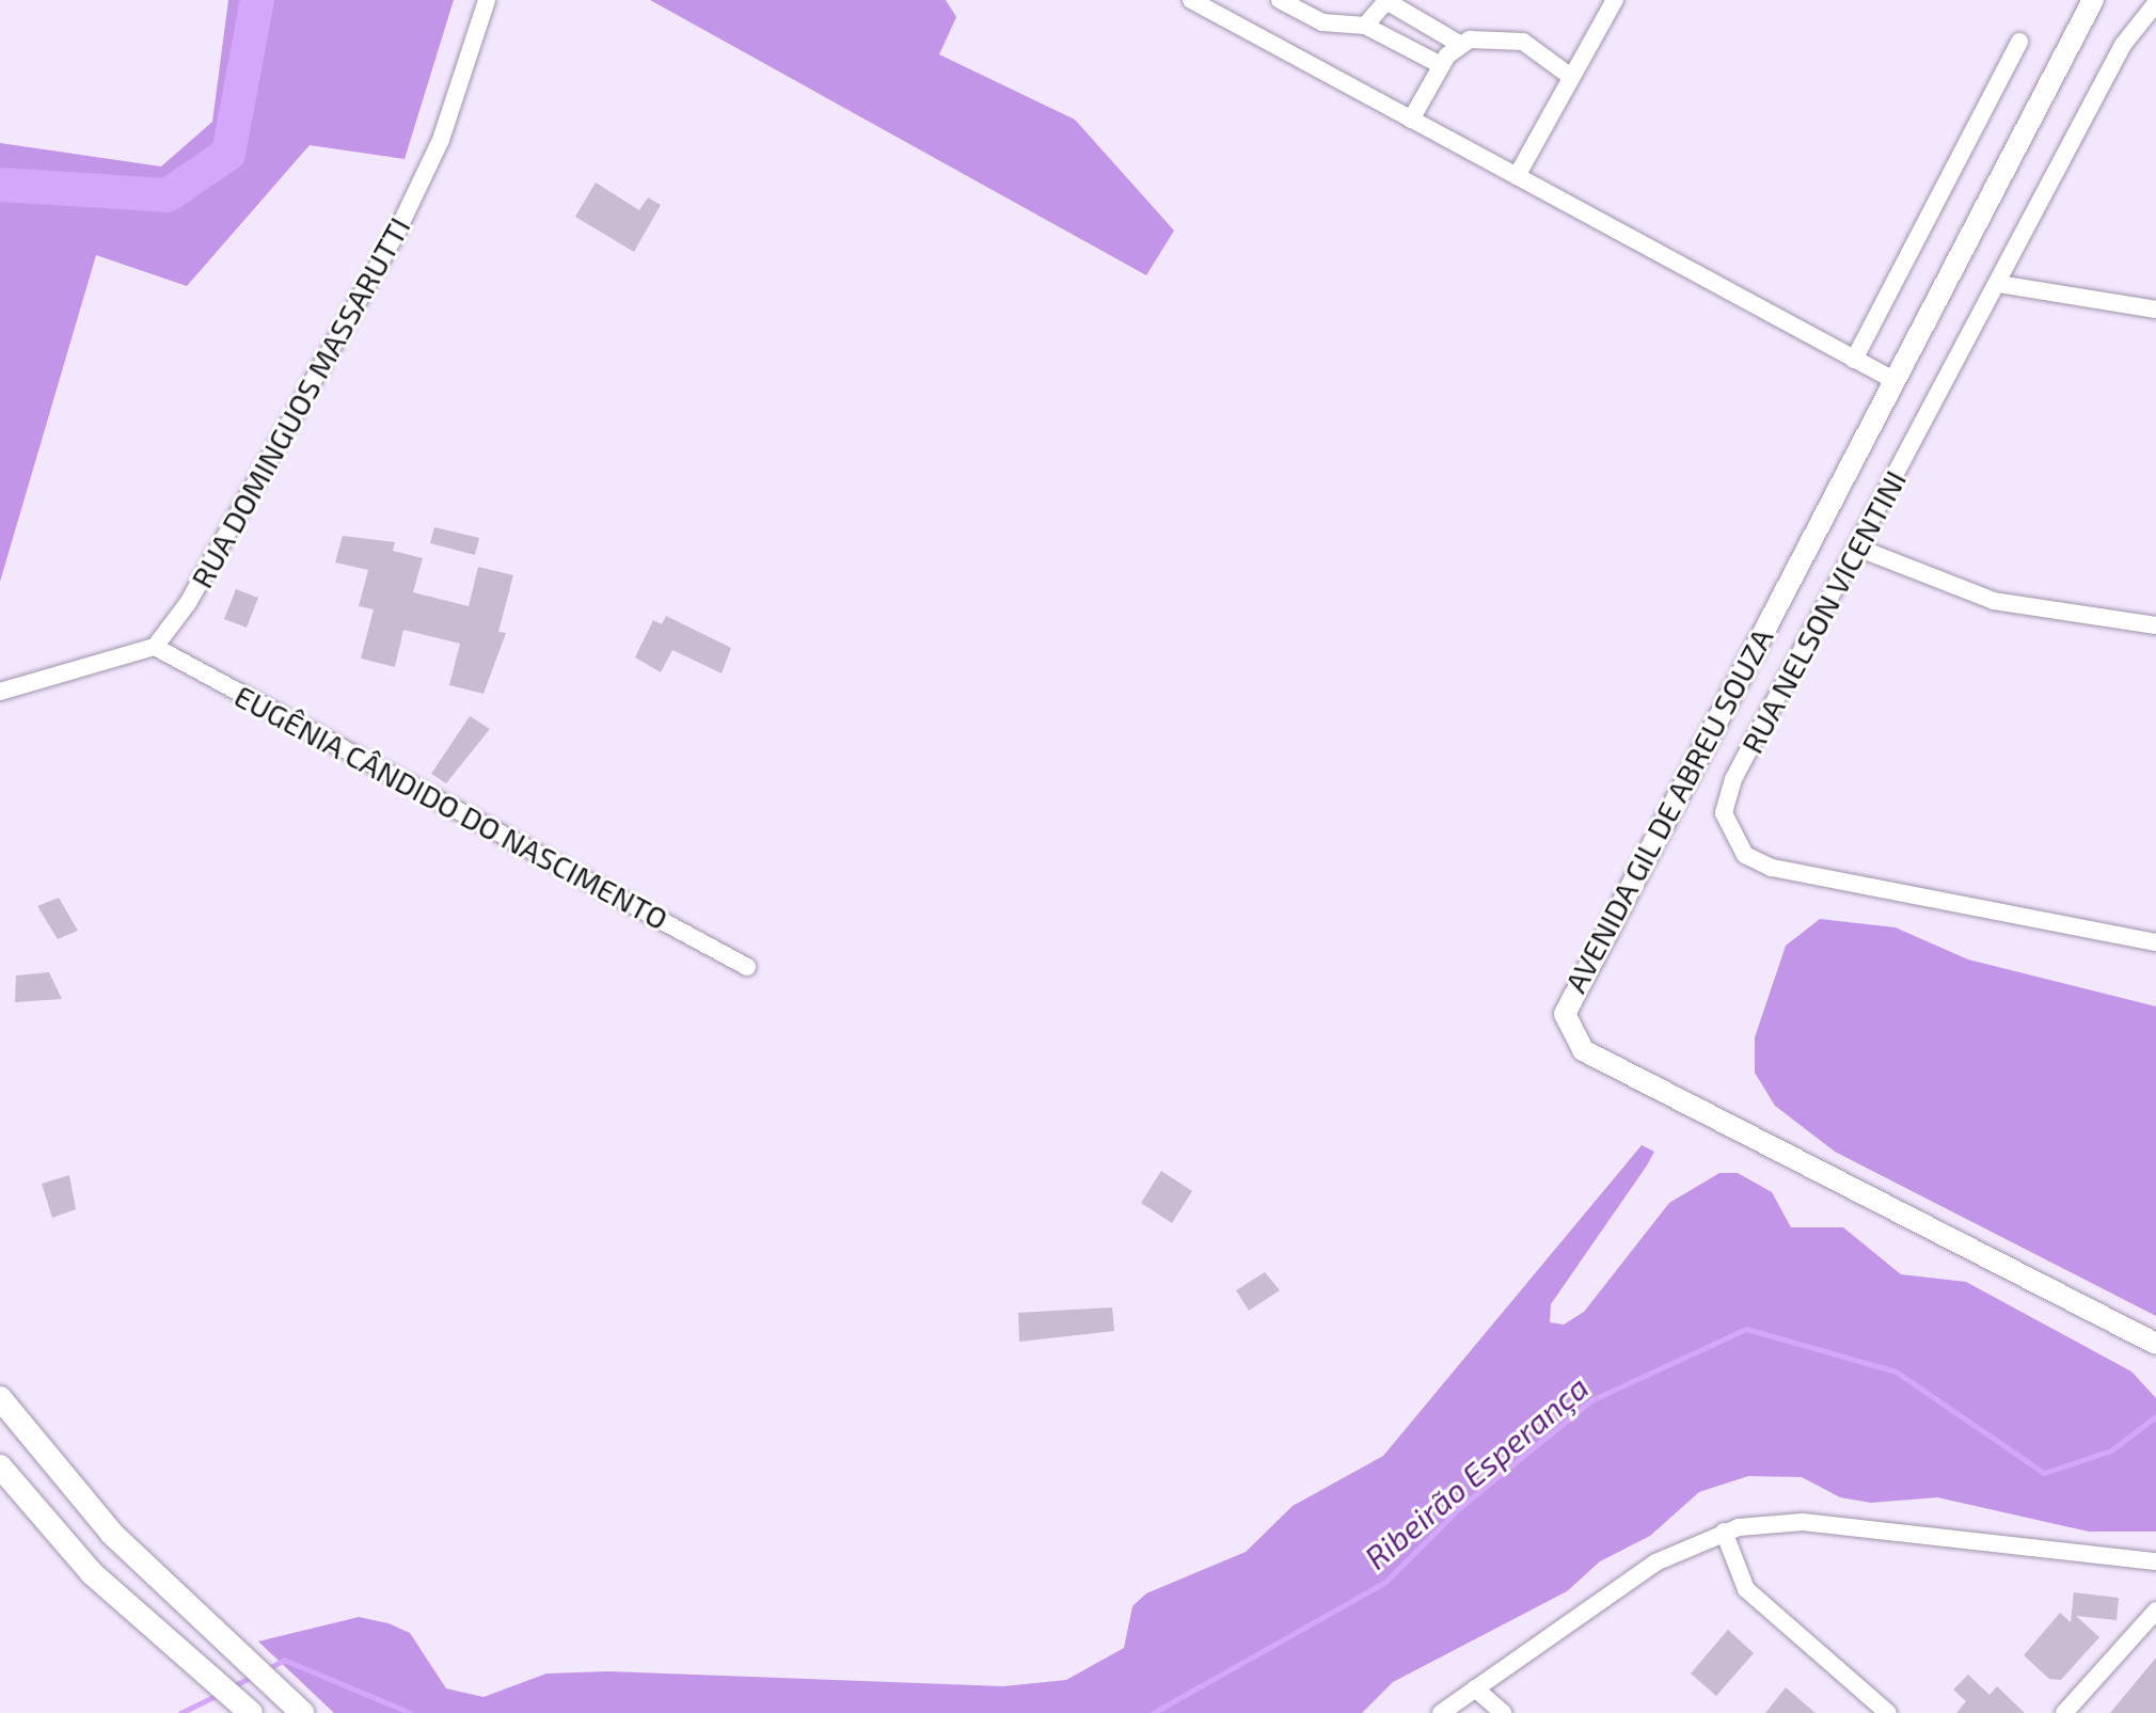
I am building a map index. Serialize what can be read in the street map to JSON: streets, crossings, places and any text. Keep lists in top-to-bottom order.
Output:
{
  "streets": {
    "street": [
      "RUA DOMINGUOS MASSARUTTI",
      "RUA NELSON VICENTINI",
      "EUGÊNIA CÂNDIDO DO NASCIMENTO",
      "AVENIDA GIL DE ABREU SOUZA"
    ]
  },
  "crossings": [
    ["RUA DOMINGUOS MASSARUTTI", "EUGÊNIA CÂNDIDO DO NASCIMENTO"]
  ],
  "water": ["Ribeirão Esperança"]
}
